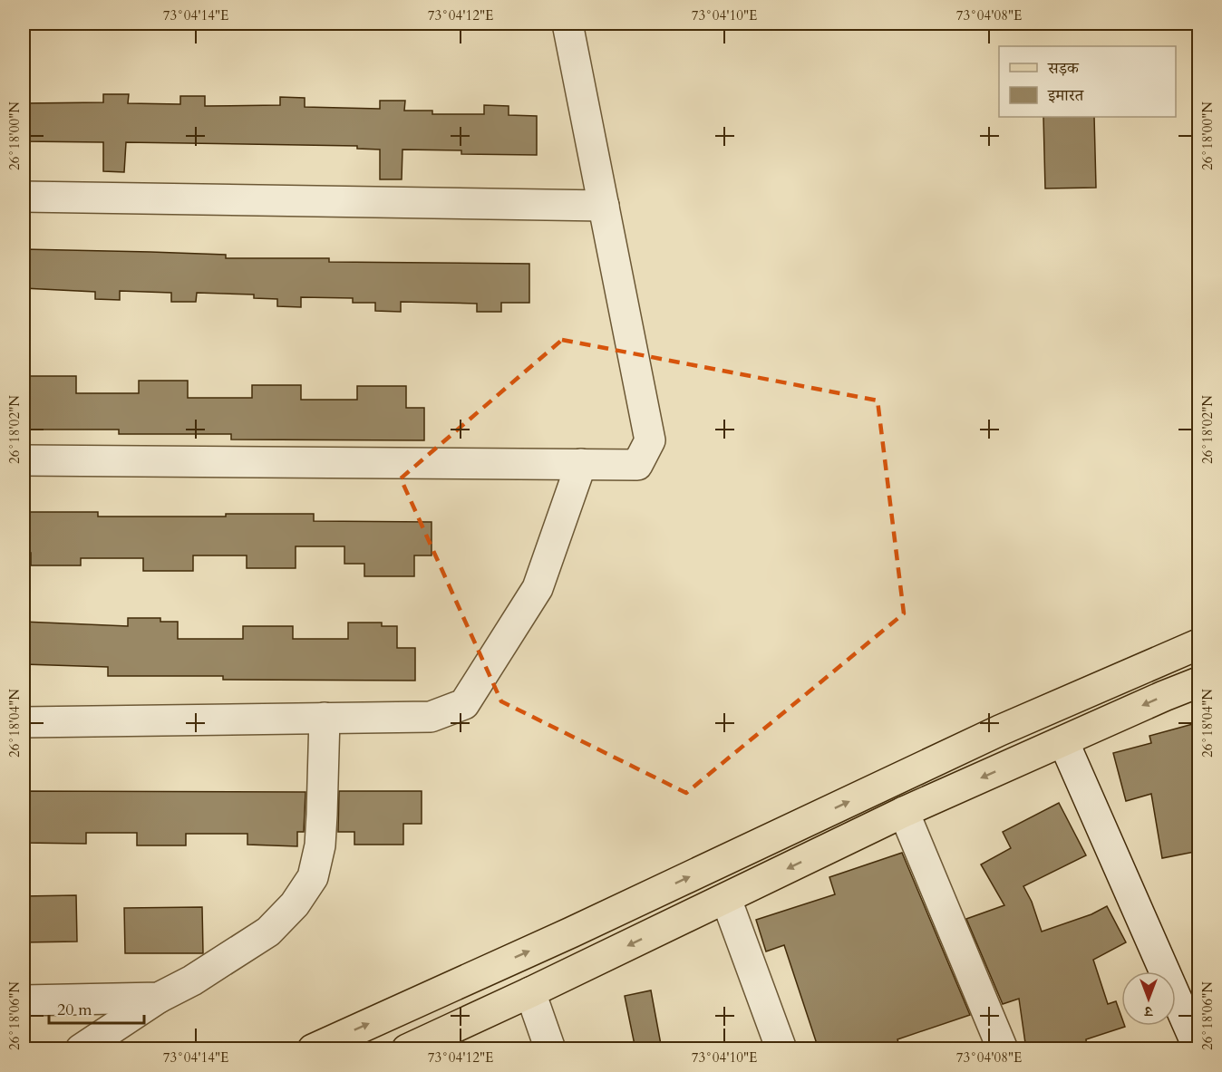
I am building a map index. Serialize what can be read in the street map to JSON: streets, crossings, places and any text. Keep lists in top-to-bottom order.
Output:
{
  "legend": ["सड़क", "इमारत"],
  "scale_bar": "20 m",
  "north": "bottom",
  "coordinates": [
    "73°04'14\"E",
    "73°04'12\"E",
    "73°04'10\"E",
    "73°04'08\"E",
    "26°18'00\"N",
    "26°18'02\"N",
    "26°18'04\"N",
    "26°18'06\"N"
  ]
}
